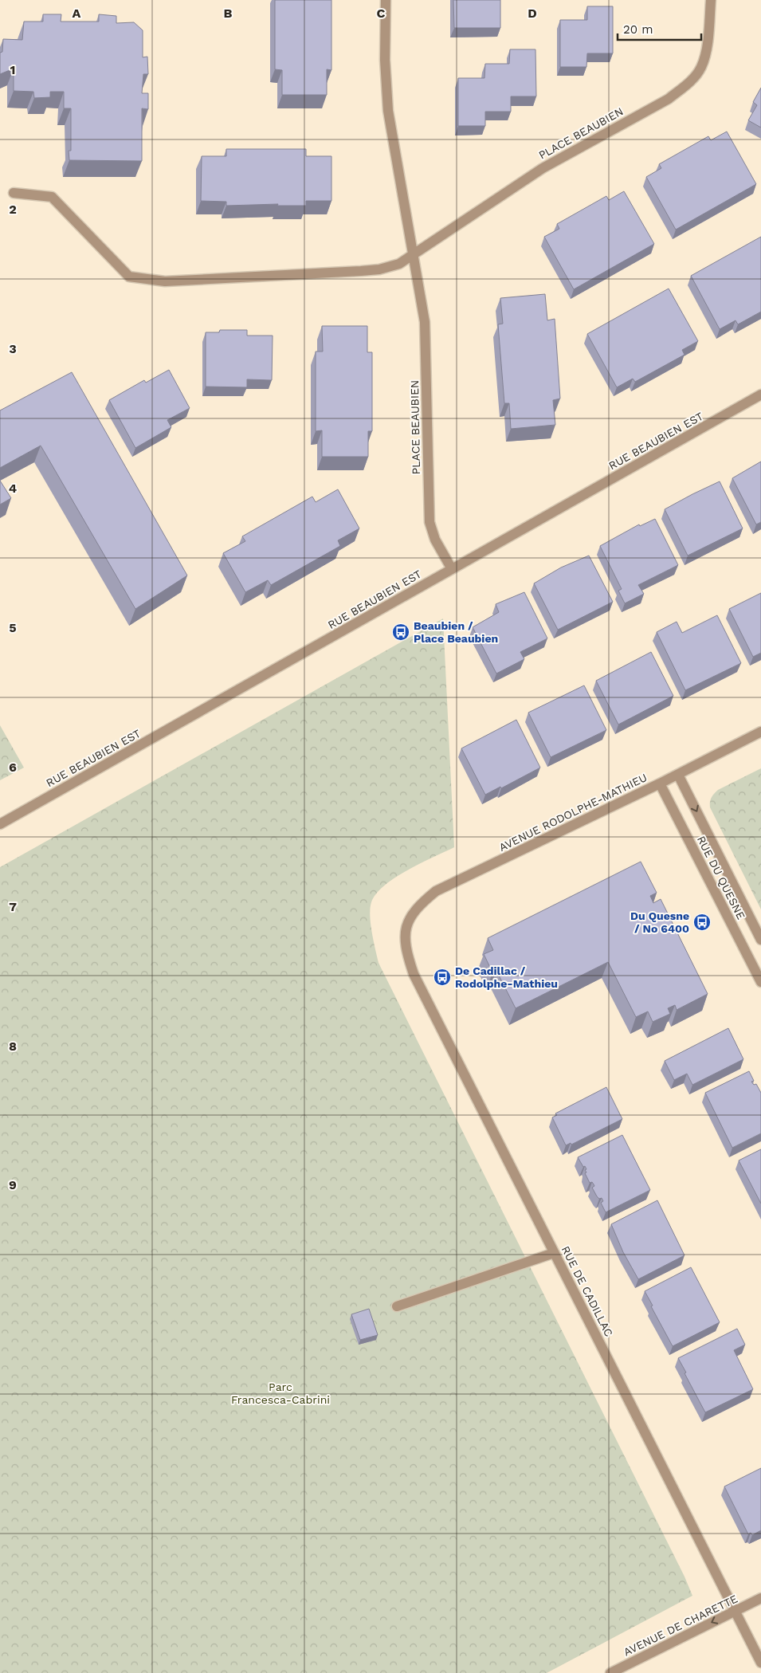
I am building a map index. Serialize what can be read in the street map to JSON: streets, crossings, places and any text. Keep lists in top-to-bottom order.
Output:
{
  "streets": {
    "street": [
      "PLACE BEAUBIEN",
      "RUE BEAUBIEN EST",
      "AVENUE RODOLPHE-MATHIEU",
      "RUE DU QUESNE",
      "RUE DE CADILLAC",
      "AVENUE DE CHARETTE"
    ]
  },
  "crossings": [
    ["PLACE BEAUBIEN", "RUE BEAUBIEN EST"],
    ["AVENUE RODOLPHE-MATHIEU", "RUE DU QUESNE"],
    ["AVENUE RODOLPHE-MATHIEU", "RUE DE CADILLAC"],
    ["RUE DE CADILLAC", "AVENUE DE CHARETTE"]
  ],
  "one_way": ["AVENUE DE CHARETTE"],
  "parks": ["Parc Francesca-Cabrini"],
  "places": {
    "bus stop": ["Beaubien / Place Beaubien", "Du Quesne / No 6400", "De Cadillac / Rodolphe-Mathieu"]
  },
  "scale_bar": "20 m",
  "grid": {
    "columns": [
      "A",
      "B",
      "C",
      "D"
    ],
    "rows": [
      "1",
      "2",
      "3",
      "4",
      "5",
      "6",
      "7",
      "8",
      "9"
    ]
  }
}
